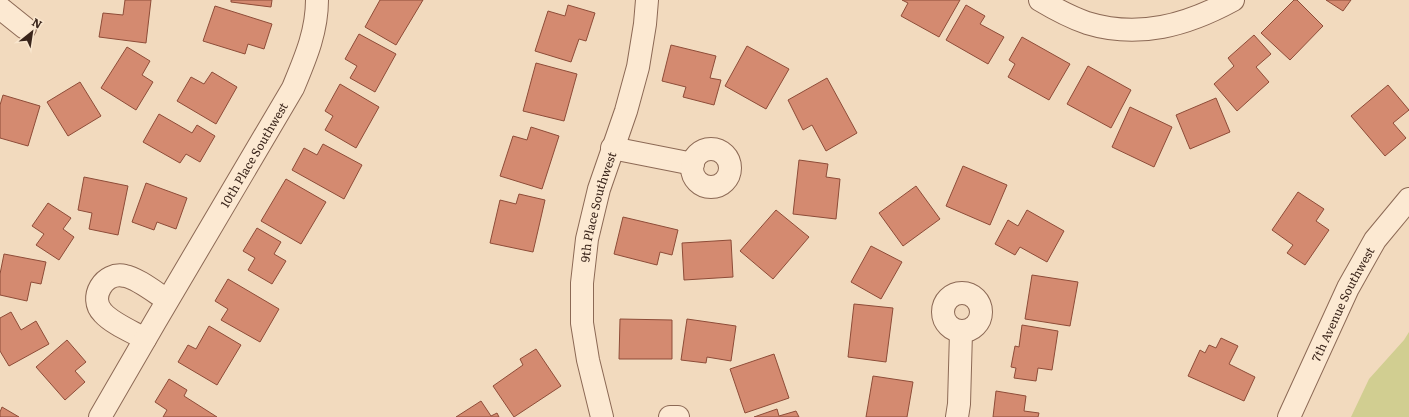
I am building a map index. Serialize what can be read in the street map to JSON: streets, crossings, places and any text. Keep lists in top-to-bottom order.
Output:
{
  "streets": {
    "street": ["10th Place Southwest", "9th Place Southwest", "7th Avenue Southwest"]
  },
  "north": "top right"
}
